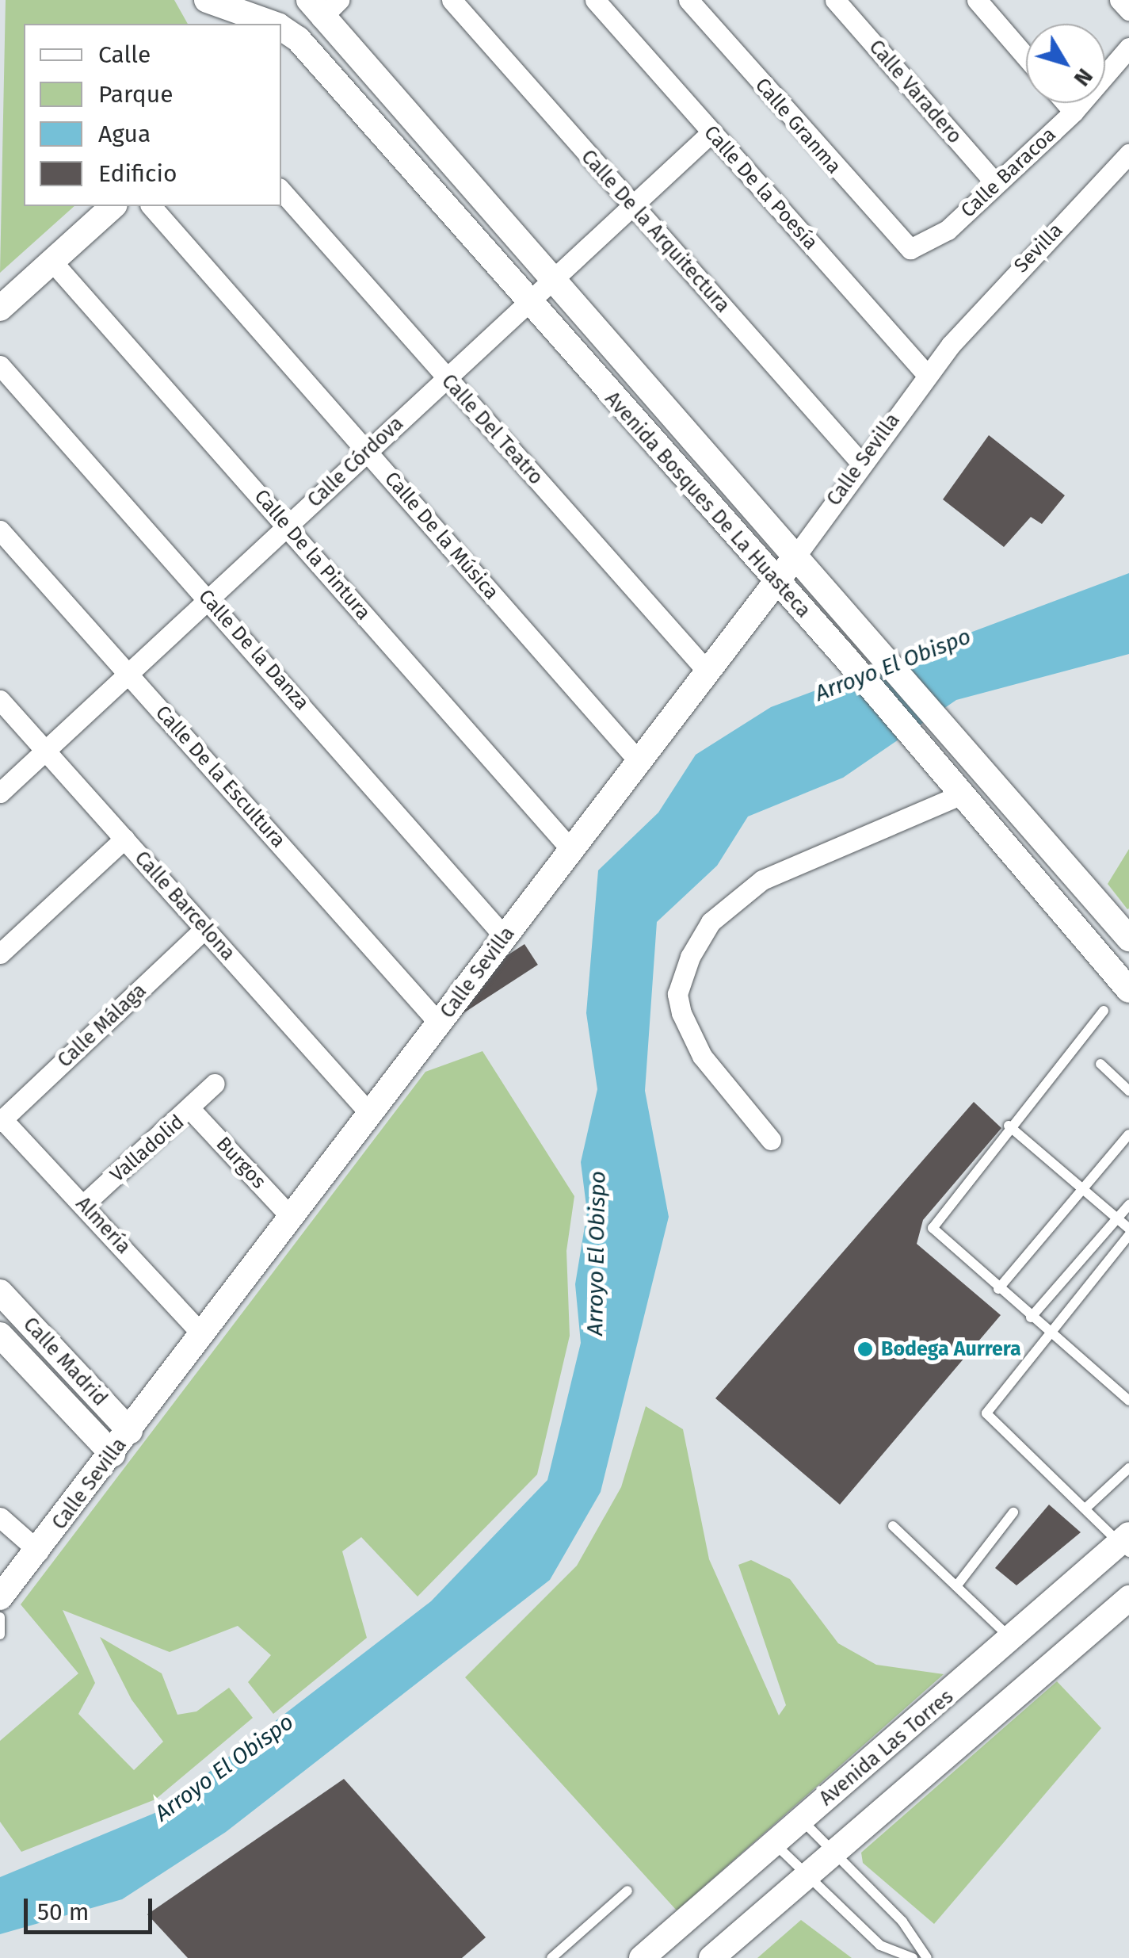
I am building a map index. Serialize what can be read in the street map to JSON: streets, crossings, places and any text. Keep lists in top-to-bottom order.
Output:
{
  "streets": {
    "street": [
      "Calle Varadero",
      "Calle Granma",
      "Calle Baracoa",
      "Calle De la Poesía",
      "Calle De la Arquitectura",
      "Sevilla",
      "Calle Del Teatro",
      "Calle Sevilla",
      "Calle Córdova",
      "Avenida Bosques De La Huasteca",
      "Calle De la Música",
      "Calle De la Pintura",
      "Calle De la Danza",
      "Calle De la Escultura",
      "Calle Barcelona",
      "Calle Málaga",
      "Valladolid",
      "Burgos",
      "Almería",
      "Calle Madrid",
      "Avenida Las Torres"
    ]
  },
  "crossings": [
    ["Calle Varadero", "Calle Baracoa"],
    ["Calle Granma", "Calle Baracoa"],
    ["Calle De la Poesía", "Calle Sevilla"],
    ["Calle De la Poesía", "Calle Córdova"],
    ["Calle De la Arquitectura", "Calle Sevilla"],
    ["Calle De la Arquitectura", "Calle Córdova"],
    ["Sevilla", "Calle Sevilla"],
    ["Calle Del Teatro", "Calle Sevilla"],
    ["Calle Del Teatro", "Calle Córdova"],
    ["Calle Sevilla", "Avenida Bosques De La Huasteca"],
    ["Calle Sevilla", "Calle De la Música"],
    ["Calle Sevilla", "Calle De la Pintura"],
    ["Calle Sevilla", "Calle De la Danza"],
    ["Calle Sevilla", "Calle De la Escultura"],
    ["Calle Sevilla", "Calle Barcelona"],
    ["Calle Sevilla", "Burgos"],
    ["Calle Sevilla", "Almería"],
    ["Calle Sevilla", "Calle Madrid"],
    ["Calle Córdova", "Avenida Bosques De La Huasteca"],
    ["Calle Córdova", "Calle De la Música"],
    ["Calle Córdova", "Calle De la Pintura"],
    ["Calle Córdova", "Calle De la Danza"],
    ["Calle Córdova", "Calle De la Escultura"],
    ["Calle Córdova", "Calle Barcelona"],
    ["Calle Barcelona", "Calle Málaga"],
    ["Calle Málaga", "Almería"],
    ["Valladolid", "Burgos"],
    ["Valladolid", "Almería"]
  ],
  "water": ["Arroyo El Obispo"],
  "places": ["Bodega Aurrera"],
  "legend": [
    "Calle",
    "Parque",
    "Agua",
    "Edificio"
  ],
  "scale_bar": "50 m",
  "north": "bottom right"
}
